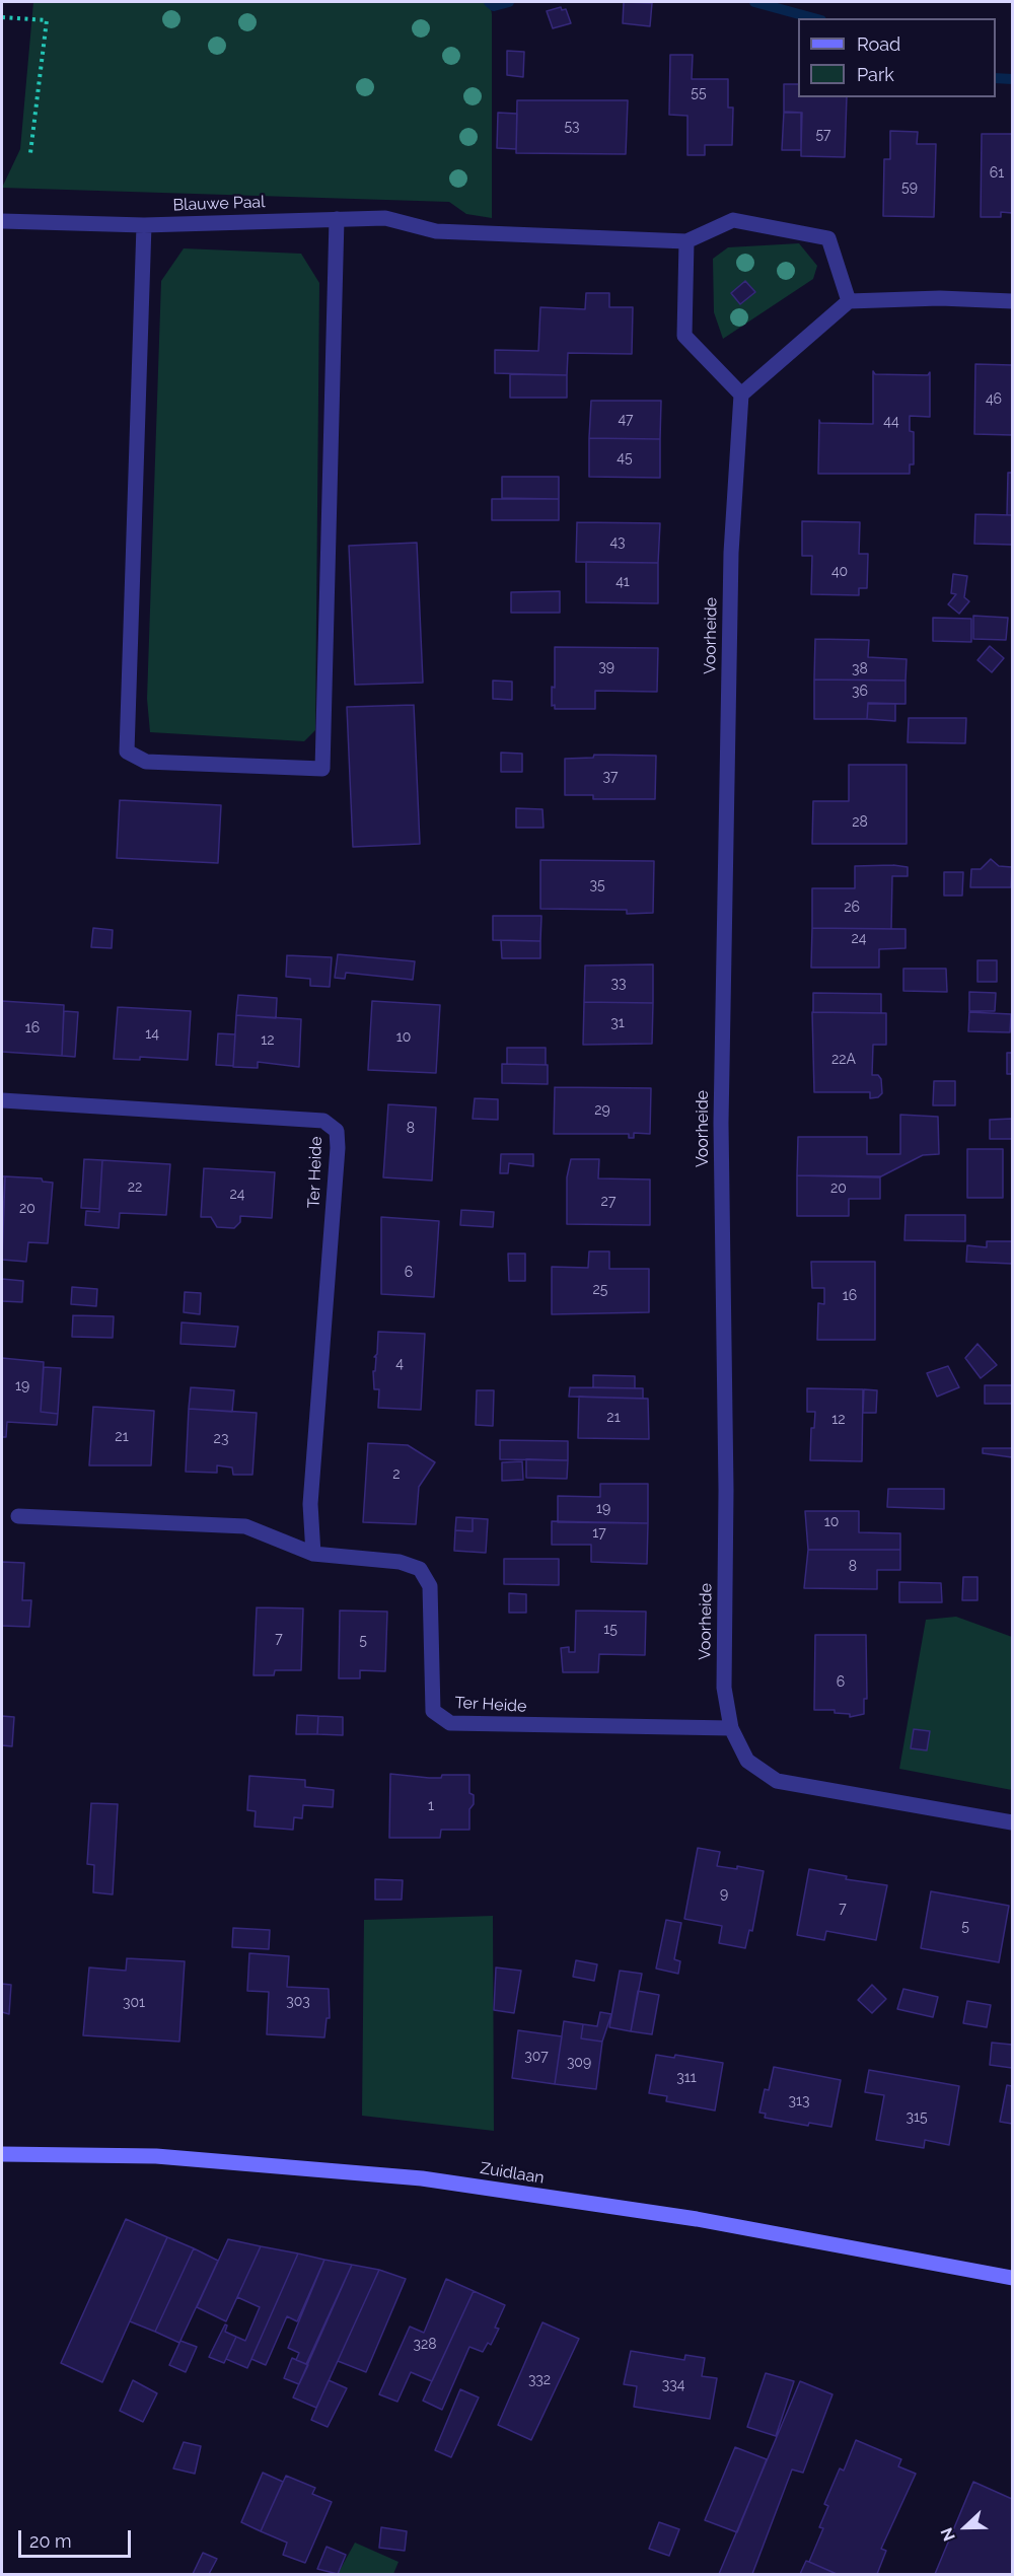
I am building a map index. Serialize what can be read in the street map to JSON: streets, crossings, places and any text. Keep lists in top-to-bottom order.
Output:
{
  "streets": {
    "main road": ["Zuidlaan"],
    "street": ["Blauwe Paal", "Voorheide", "Ter Heide"]
  },
  "crossings": [
    ["Blauwe Paal", "Voorheide"],
    ["Voorheide", "Ter Heide"]
  ],
  "house_numbers": [
    "55",
    "53",
    "57",
    "61",
    "59",
    "46",
    "47",
    "44",
    "45",
    "43",
    "40",
    "41",
    "39",
    "38",
    "36",
    "37",
    "28",
    "35",
    "26",
    "24",
    "33",
    "31",
    "16",
    "14",
    "10",
    "12",
    "22A",
    "29",
    "8",
    "22",
    "20",
    "24",
    "27",
    "20",
    "6",
    "25",
    "16",
    "4",
    "19",
    "21",
    "12",
    "21",
    "23",
    "2",
    "19",
    "10",
    "17",
    "8",
    "15",
    "7",
    "5",
    "6",
    "1",
    "9",
    "7",
    "5",
    "303",
    "301",
    "307",
    "309",
    "311",
    "313",
    "315",
    "328",
    "332",
    "334"
  ],
  "legend": ["Road", "Park"],
  "scale_bar": "20 m",
  "north": "left"
}
